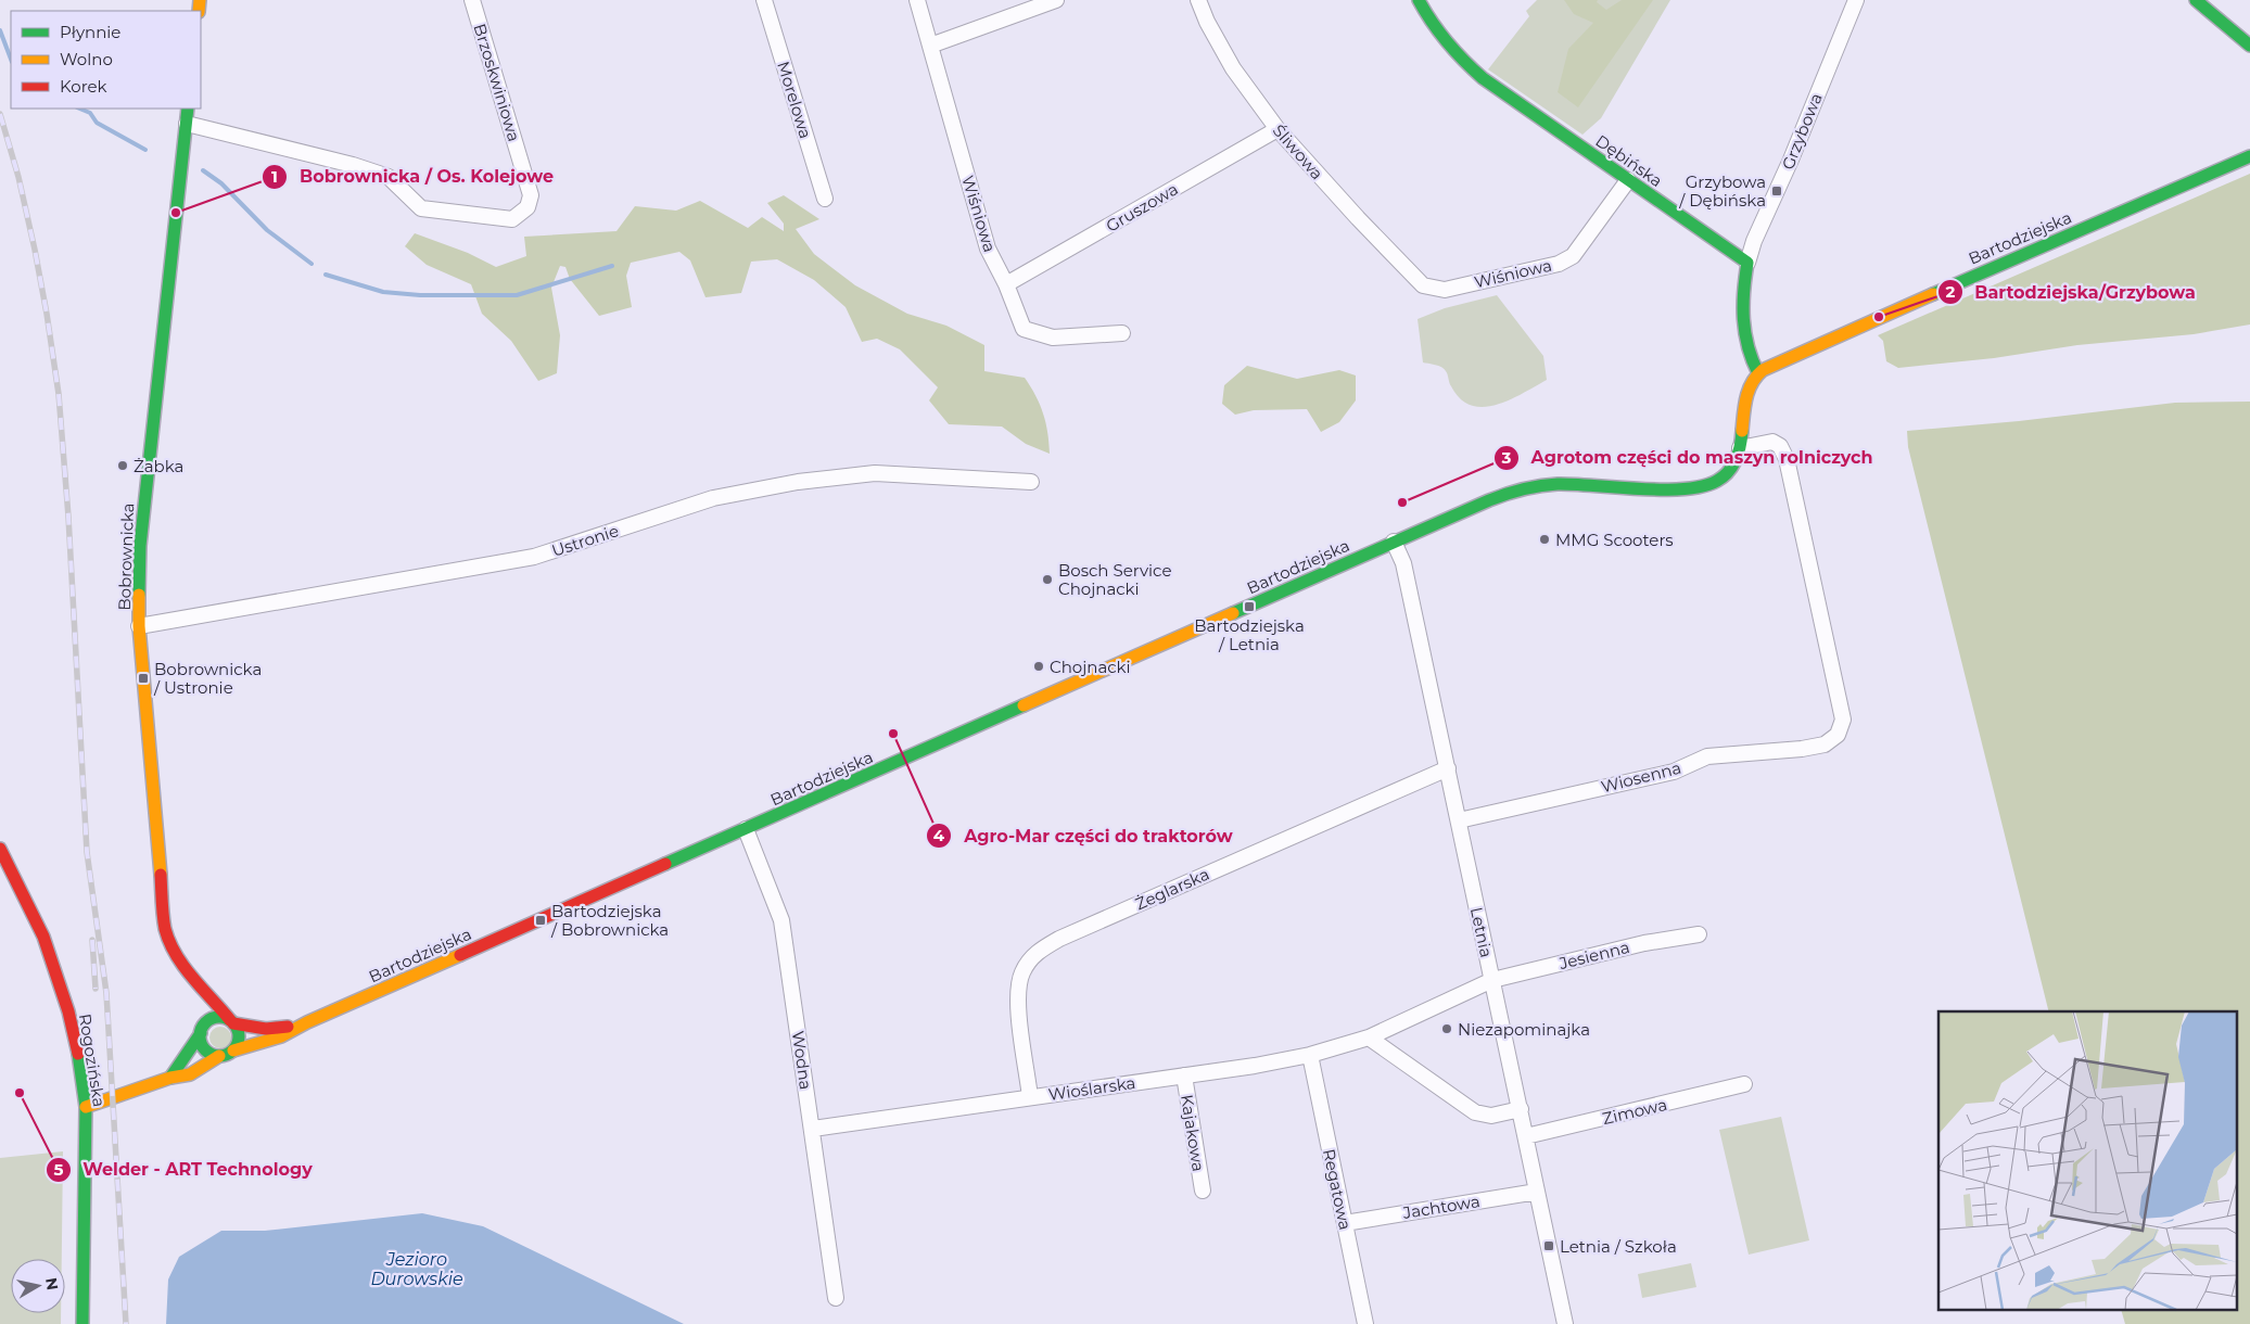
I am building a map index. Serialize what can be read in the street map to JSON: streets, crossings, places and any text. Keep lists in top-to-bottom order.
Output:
{
  "streets": {
    "street": [
      "Brzoskwiniowa",
      "Morelowa",
      "Grzybowa",
      "Śliwowa",
      "Dębińska",
      "Gruszowa",
      "Wiśniowa",
      "Bartodziejska",
      "Ustronie",
      "Bobrownicka",
      "Wiosenna",
      "Żeglarska",
      "Letnia",
      "Jesienna",
      "Rogozińska",
      "Wodna",
      "Wioślarska",
      "Zimowa",
      "Kajakowa",
      "Regatowa",
      "Jachtowa"
    ]
  },
  "crossings": [
    ["Brzoskwiniowa", "Bobrownicka"],
    ["Grzybowa", "Dębińska"],
    ["Śliwowa", "Gruszowa"],
    ["Śliwowa", "Wiśniowa"],
    ["Dębińska", "Wiśniowa"],
    ["Gruszowa", "Wiśniowa"],
    ["Bartodziejska", "Bobrownicka"],
    ["Bartodziejska", "Wiosenna"],
    ["Bartodziejska", "Letnia"],
    ["Bartodziejska", "Wodna"],
    ["Ustronie", "Bobrownicka"],
    ["Wiosenna", "Letnia"],
    ["Żeglarska", "Letnia"],
    ["Żeglarska", "Wioślarska"],
    ["Letnia", "Jesienna"],
    ["Letnia", "Wioślarska"],
    ["Letnia", "Zimowa"],
    ["Letnia", "Jachtowa"],
    ["Jesienna", "Wioślarska"],
    ["Wodna", "Wioślarska"],
    ["Wioślarska", "Kajakowa"],
    ["Wioślarska", "Regatowa"],
    ["Regatowa", "Jachtowa"]
  ],
  "water": ["Jezioro Durowskie"],
  "places": {
    "transit": [
      "Grzybowa / Dębińska",
      "Bartodziejska / Letnia",
      "Bobrownicka / Ustronie",
      "Bartodziejska / Bobrownicka",
      "Letnia / Szkoła"
    ],
    "other": [
      "Bobrownicka / Os. Kolejowe",
      "Bartodziejska/Grzybowa",
      "Żabka",
      "Agrotom części do maszyn rolniczych",
      "MMG Scooters",
      "Bosch Service Chojnacki",
      "Chojnacki",
      "Agro-Mar części do traktorów",
      "Niezapominajka",
      "Welder - ART Technology"
    ]
  },
  "legend": ["Płynnie", "Wolno", "Korek"],
  "north": "right"
}
